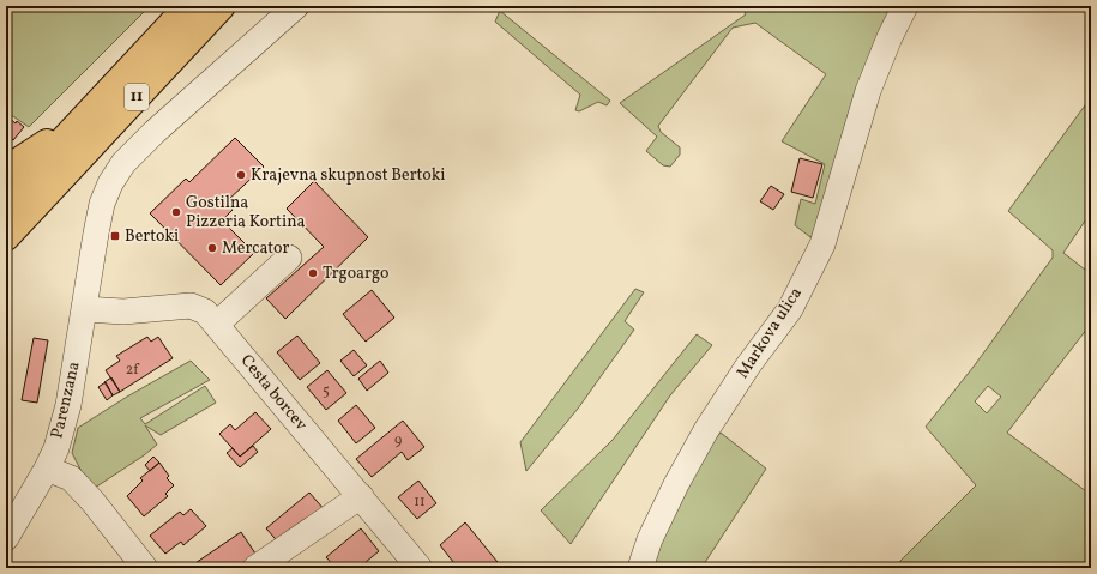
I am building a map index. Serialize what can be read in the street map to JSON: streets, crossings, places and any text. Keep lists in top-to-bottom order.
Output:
{
  "streets": {
    "highway": ["11"],
    "street": ["Markova ulica", "Cesta borcev", "Parenzana"]
  },
  "places": {
    "other": [
      "Krajevna skupnost Bertoki",
      "Gostilna Pizzeria Kortina",
      "Mercator",
      "Trgoargo"
    ],
    "transit": ["Bertoki"]
  },
  "house_numbers": [
    "2f",
    "5",
    "9",
    "11"
  ]
}
